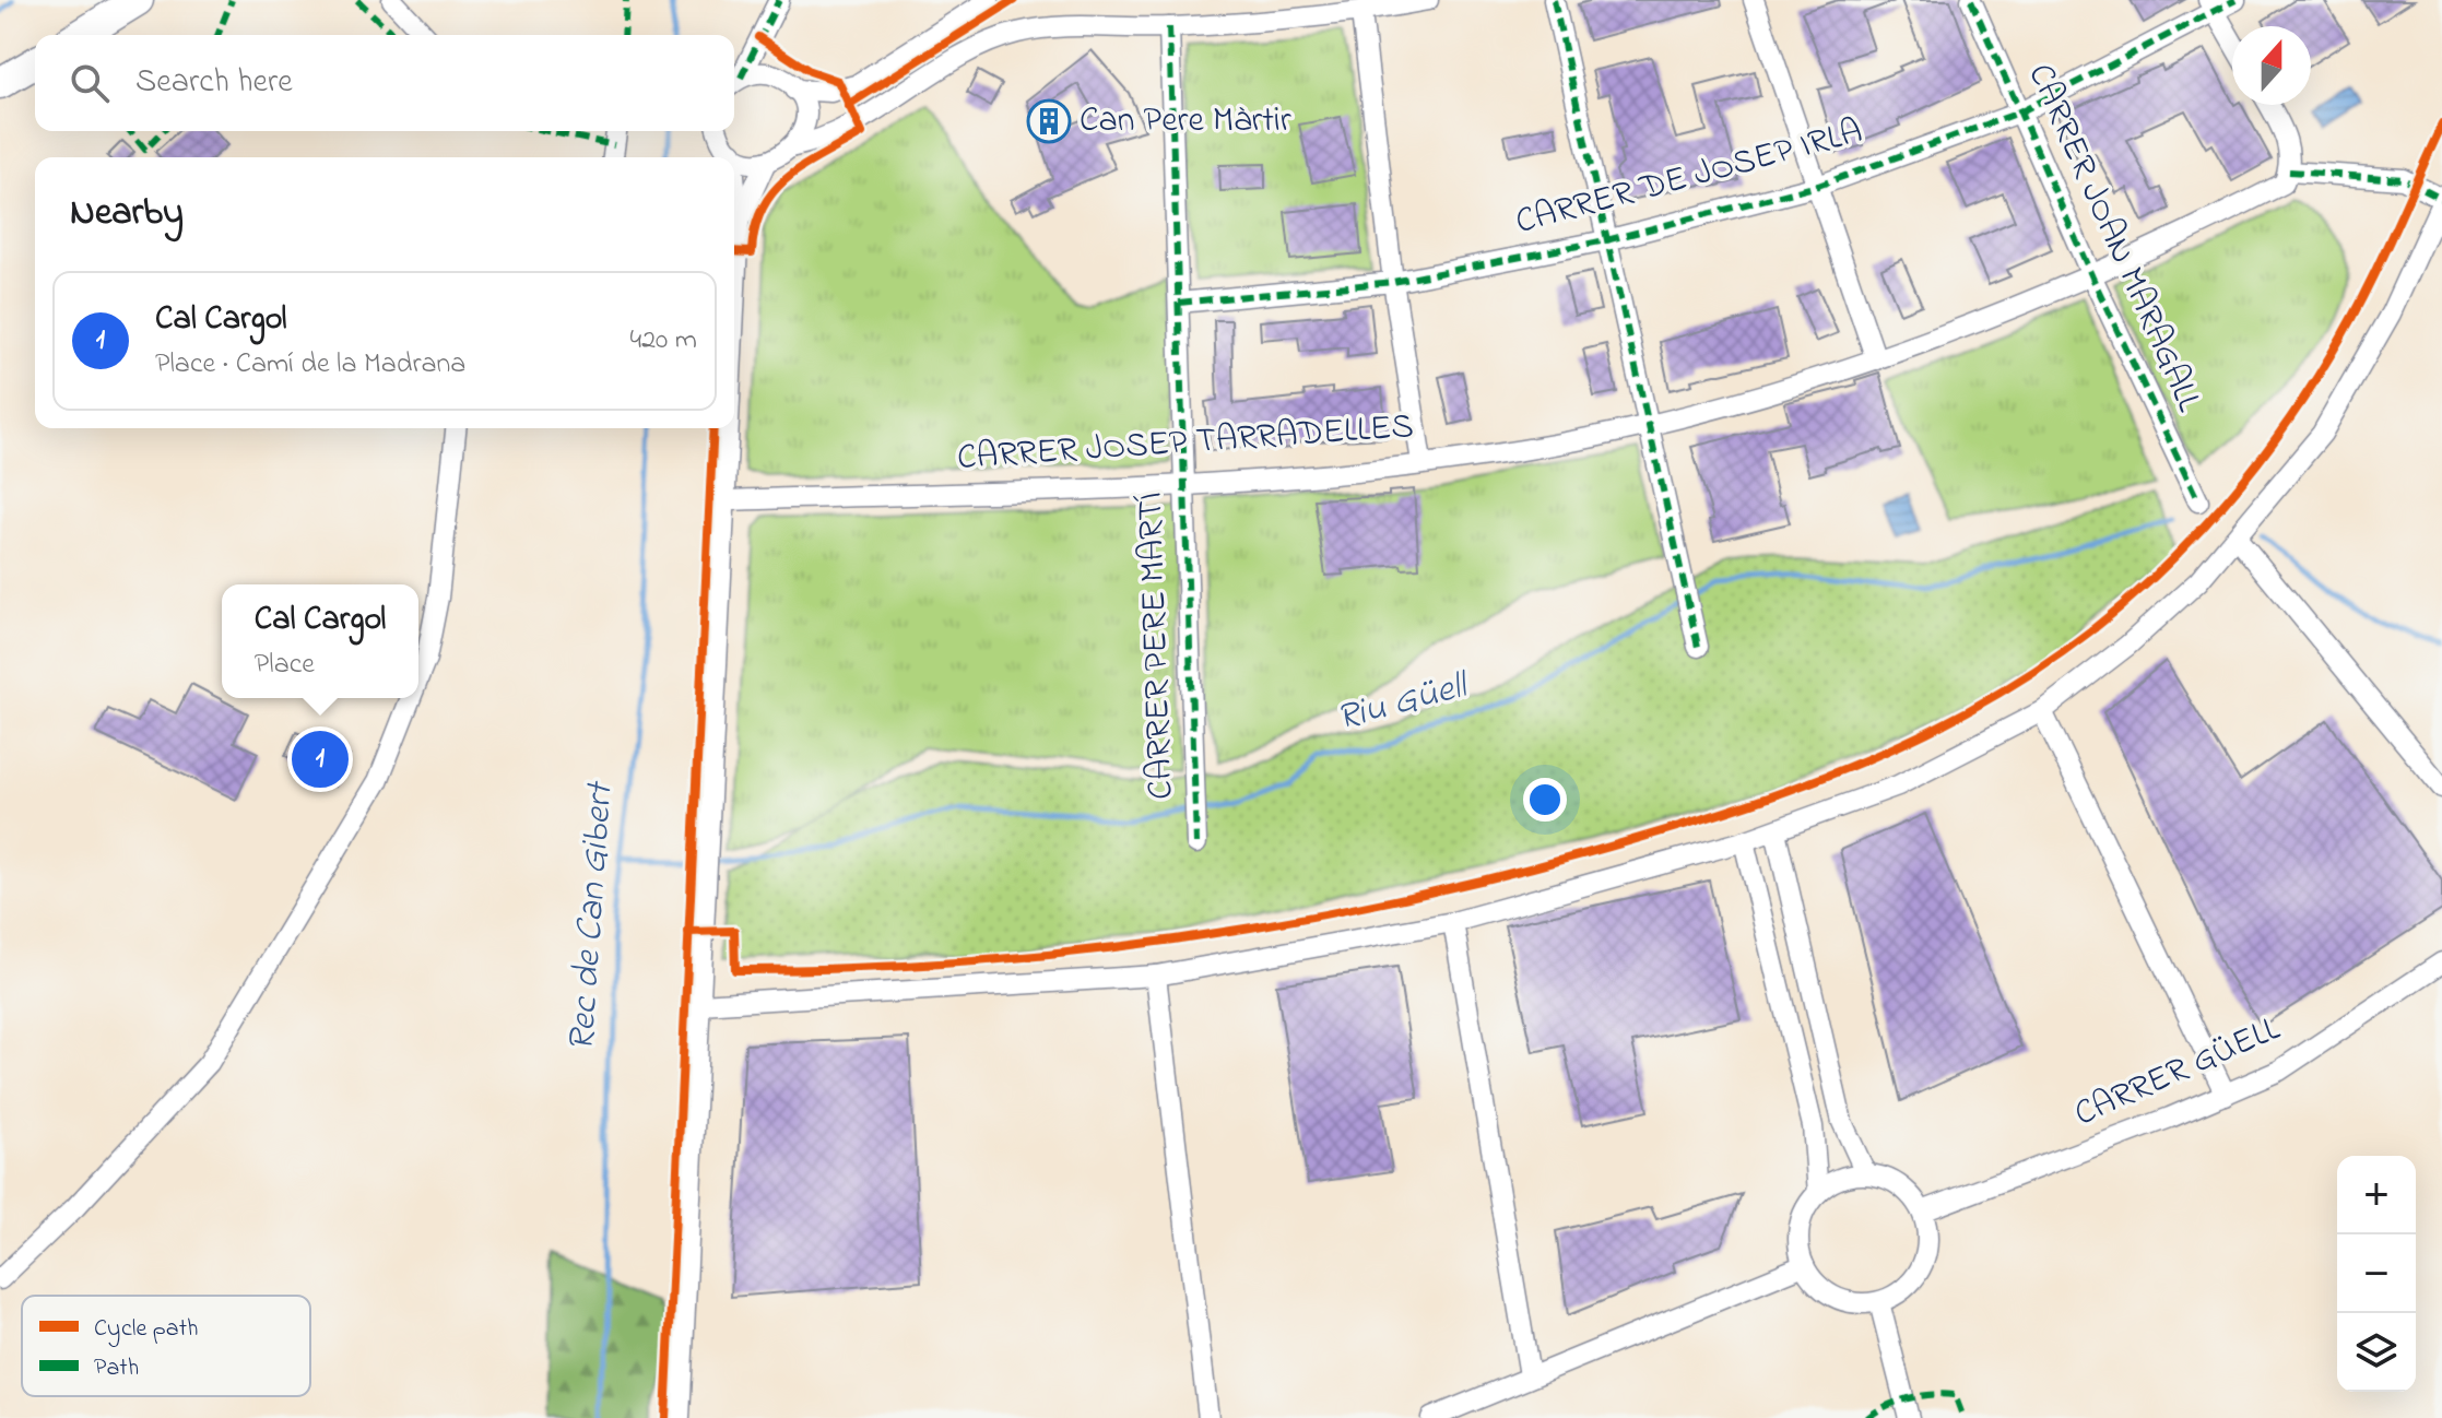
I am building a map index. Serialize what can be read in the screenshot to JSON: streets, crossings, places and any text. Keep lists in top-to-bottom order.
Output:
{
  "streets": {
    "street": [
      "CARRER DE JOSEP IRLA",
      "CARRER JOAN MARAGALL",
      "CARRER JOSEP TARRADELLES",
      "CARRER PERE MARTÍ",
      "CARRER GÜELL"
    ]
  },
  "crossings": [
    ["CARRER DE JOSEP IRLA", "CARRER JOAN MARAGALL"],
    ["CARRER DE JOSEP IRLA", "CARRER PERE MARTÍ"],
    ["CARRER JOAN MARAGALL", "CARRER JOSEP TARRADELLES"],
    ["CARRER JOSEP TARRADELLES", "CARRER PERE MARTÍ"]
  ],
  "water": ["Riu Güell", "Rec de Can Gibert"],
  "places": {
    "building": ["Can Pere Màrtir"]
  },
  "legend": ["Cycle path", "Path"],
  "north": "top",
  "page": {
    "search": "Search here",
    "heading": "Nearby",
    "list": [
      {
        "mark": "1",
        "name": "Cal Cargol",
        "note": "Place · Camí de la Madrana",
        "value": "420 m"
      }
    ],
    "popup": ["Cal Cargol", "Place"],
    "pins": "1",
    "map_buttons": ["+", "−"]
  }
}
